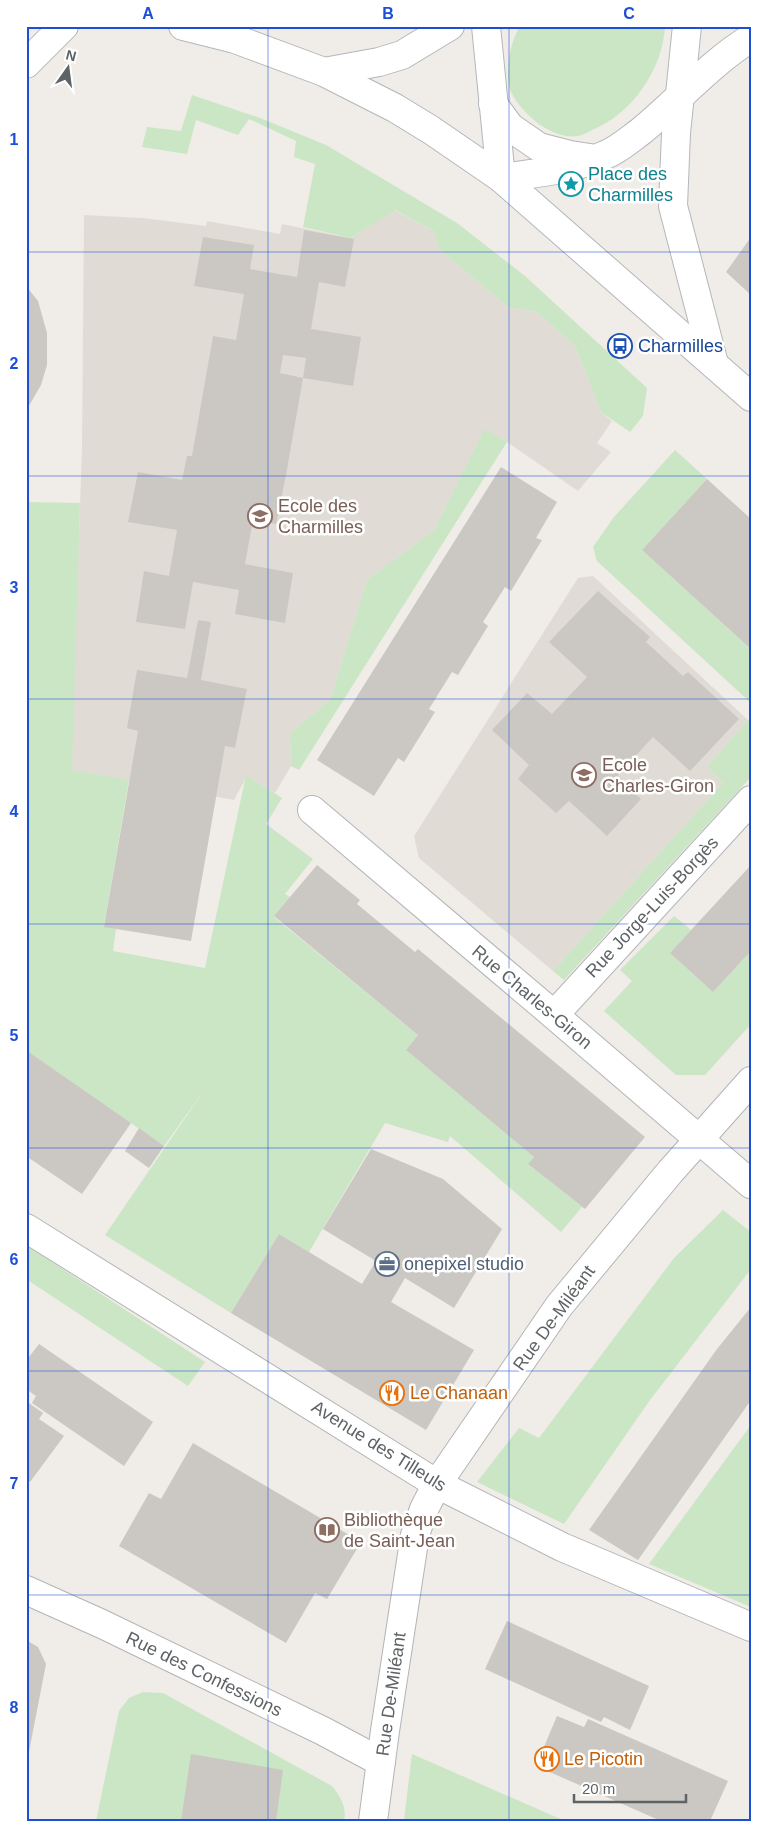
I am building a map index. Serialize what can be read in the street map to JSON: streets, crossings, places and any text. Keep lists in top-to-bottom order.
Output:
{
  "streets": {
    "street": [
      "Rue Jorge-Luis-Borgès",
      "Rue Charles-Giron",
      "Rue De-Miléant",
      "Avenue des Tilleuls",
      "Rue des Confessions"
    ]
  },
  "crossings": [
    ["Rue Jorge-Luis-Borgès", "Rue Charles-Giron"],
    ["Rue Charles-Giron", "Rue De-Miléant"],
    ["Rue De-Miléant", "Avenue des Tilleuls"],
    ["Rue De-Miléant", "Rue des Confessions"]
  ],
  "places": {
    "place": ["Place des Charmilles"],
    "bus stop": ["Charmilles"],
    "school or university": ["Ecole des Charmilles", "Ecole Charles-Giron"],
    "office": ["onepixel studio"],
    "restaurant": ["Le Chanaan", "Le Picotin"],
    "library": ["Bibliothèque de Saint-Jean"]
  },
  "scale_bar": "20 m",
  "north": "top",
  "grid": {
    "columns": ["A", "B", "C"],
    "rows": [
      "1",
      "2",
      "3",
      "4",
      "5",
      "6",
      "7",
      "8"
    ]
  }
}
